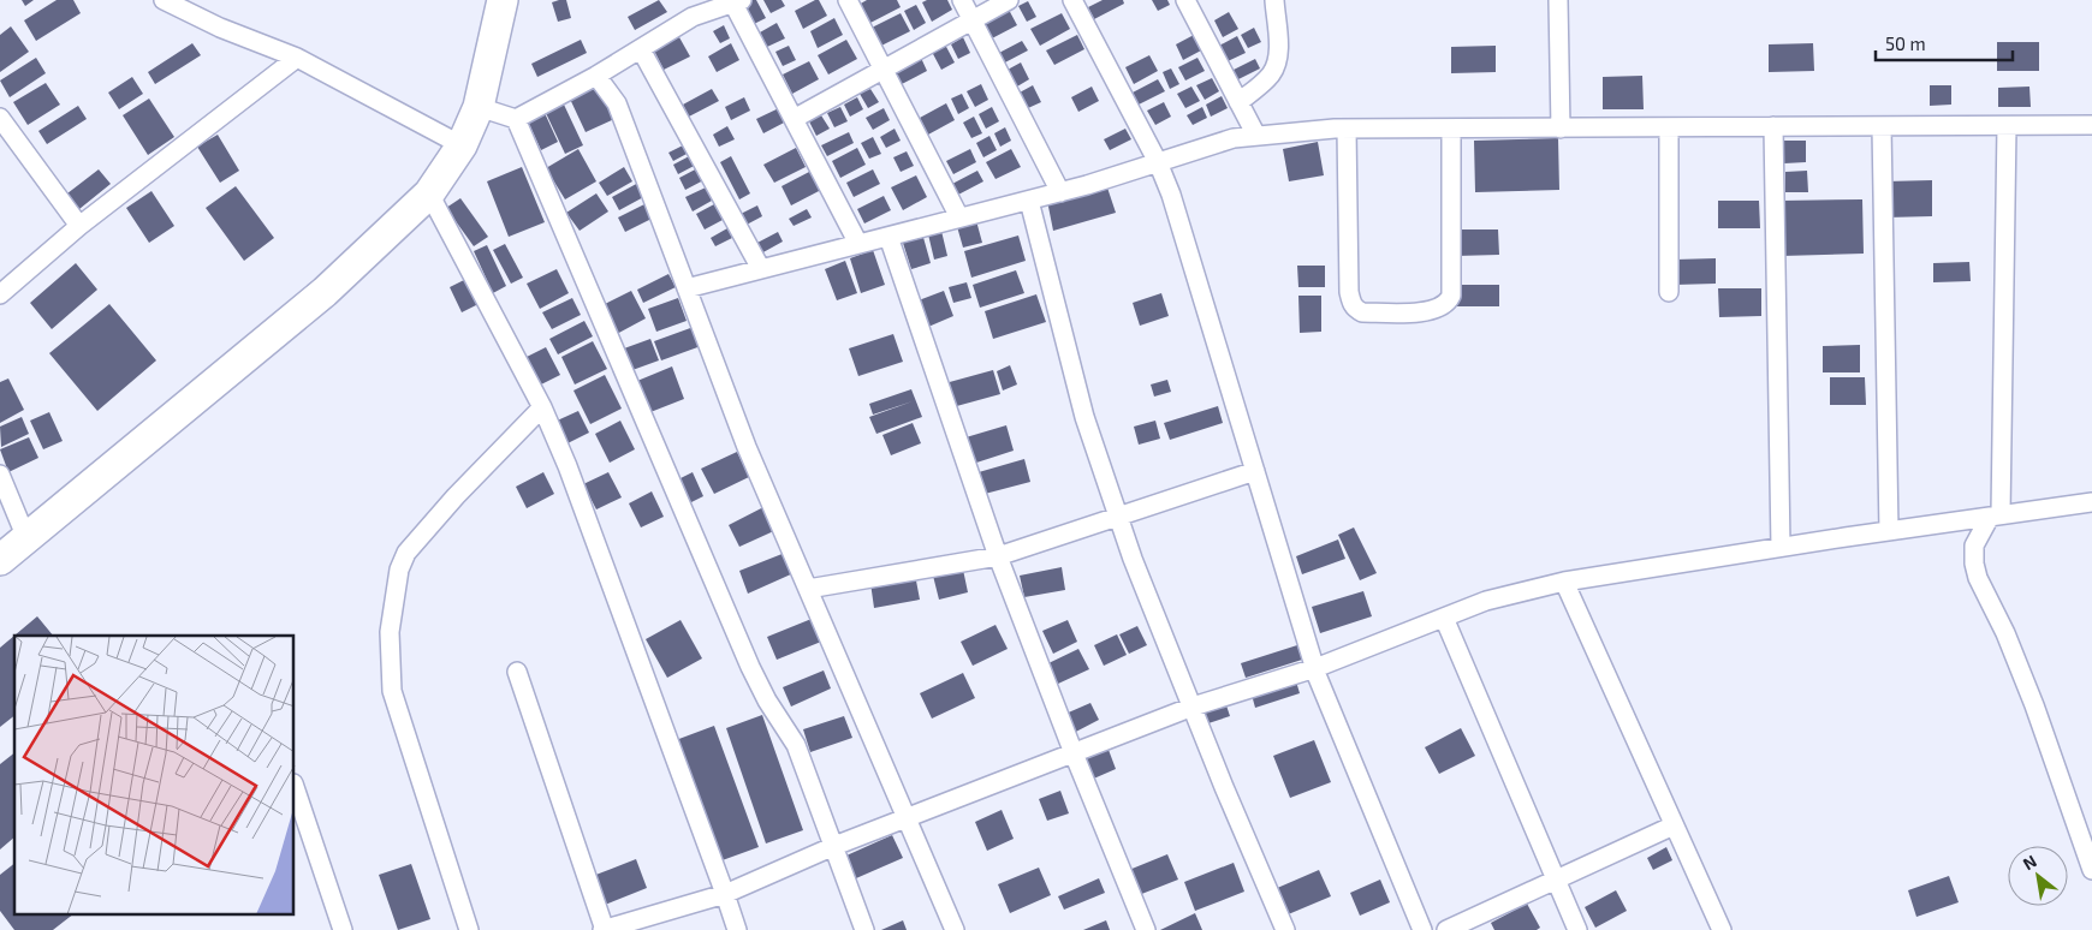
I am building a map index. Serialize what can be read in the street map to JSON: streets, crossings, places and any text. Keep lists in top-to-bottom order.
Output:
{
  "scale_bar": "50 m",
  "north": "top left"
}
